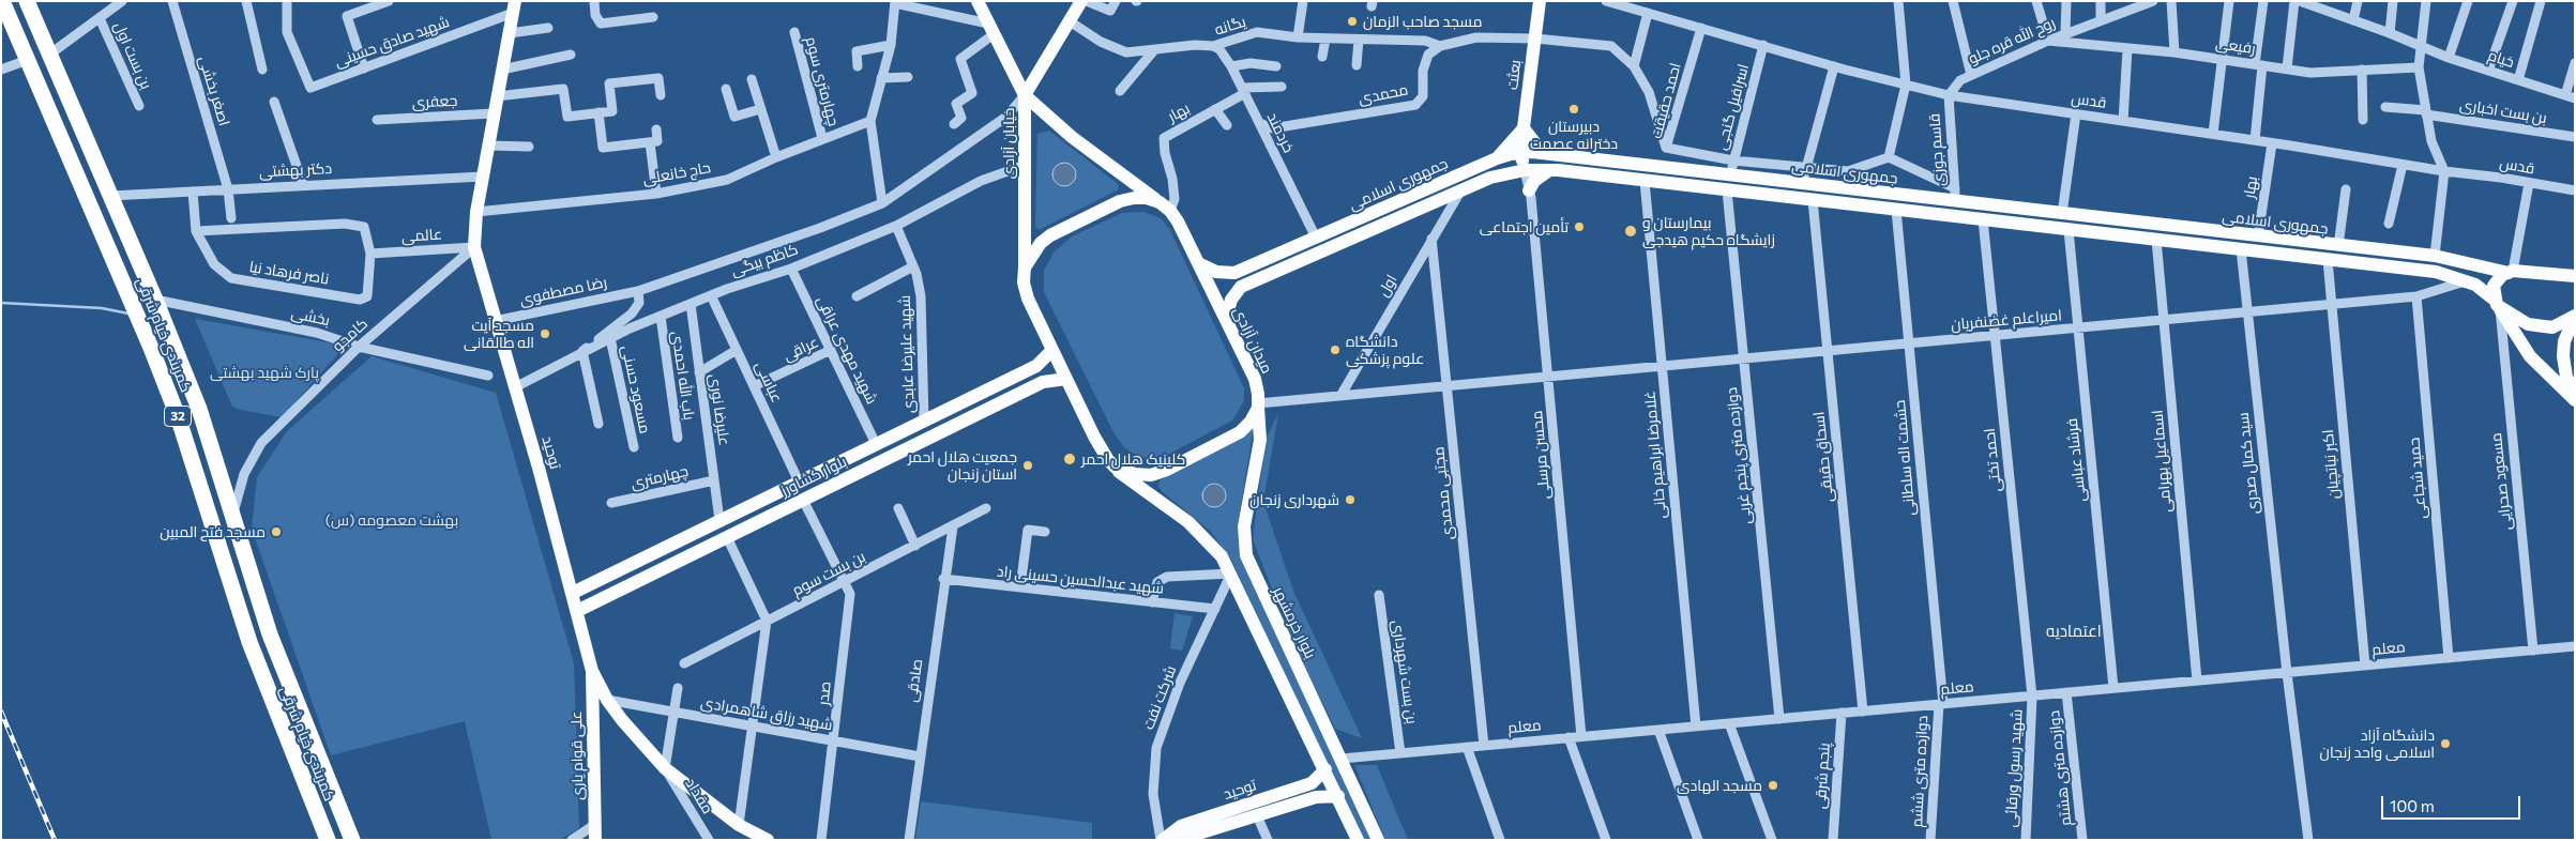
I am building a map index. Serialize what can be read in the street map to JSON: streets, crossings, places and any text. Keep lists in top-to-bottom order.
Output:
{
  "streets": {
    "highway": ["کمربندی خیام شرقی", "32"],
    "main road": [
      "بعثت",
      "خیابان آزادی",
      "جمهوری اسلامی",
      "میدان آزادی",
      "توحید",
      "بلوار کشاورز",
      "بلوار خرمشهر",
      "علی قوام یاری"
    ],
    "street": [
      "یگانه",
      "روح الله قره جلو",
      "شهید صادق حسینی",
      "رفیعی",
      "بن بست اول",
      "خیام",
      "چهارمتری سوم",
      "اصغر بخشی",
      "محمدی",
      "احمد حقیقت",
      "قدس",
      "جعفری",
      "اسرافیل گنجی",
      "بن بست اخباری",
      "بهار",
      "خردمند",
      "قاسم جوزی",
      "دکتر بهشتی",
      "حاج خانعلی",
      "عالمی",
      "کاظم بیگی",
      "ناصر فرهاد نیا",
      "اول",
      "رضا مصطفوی",
      "بخشی",
      "امیراعلم غضنفریان",
      "کامجو",
      "عراقی",
      "شهید مهدی عراقی",
      "شهید علیرضا عابدی",
      "باب الله احمدی",
      "عباسی",
      "مسعود حسنی",
      "علیرضا نوری",
      "محسن مرسلی",
      "غلامرضا ابراهیم خانی",
      "دوازده متری پنجم غربی",
      "اسحاق حقیقی",
      "حشمت اله سلطانی",
      "احمد تختی",
      "فرشاد عباسی",
      "اسماعیل بهرامی",
      "سید کمال صدری",
      "اکبر نباتچیان",
      "چهارمتری",
      "حمید شجاعی",
      "مسعود صحرایی",
      "مجتبی محمدی",
      "بن بست سوم",
      "شهید عبدالحسین حسینی راد",
      "معلم",
      "بن بست شهرداری",
      "صادقی",
      "صدر",
      "شرکت نفت",
      "شهید رزاق شاهمرادی",
      "شهید رسول ورقائی",
      "دوازده متری هشتم",
      "دوازده متری ششم",
      "پنجم شرقی",
      "مقداد"
    ]
  },
  "crossings": [
    ["یگانه", "محمدی"],
    ["یگانه", "خردمند"],
    ["روح الله قره جلو", "رفیعی"],
    ["روح الله قره جلو", "قدس"],
    ["روح الله قره جلو", "قاسم جوزی"],
    ["شهید صادق حسینی", "توحید"],
    ["بعثت", "جمهوری اسلامی"],
    ["چهارمتری سوم", "حاج خانعلی"],
    ["اصغر بخشی", "دکتر بهشتی"],
    ["محمدی", "خردمند"],
    ["احمد حقیقت", "قدس"],
    ["احمد حقیقت", "اسرافیل گنجی"],
    ["قدس", "اسرافیل گنجی"],
    ["قدس", "بهار"],
    ["قدس", "قاسم جوزی"],
    ["جعفری", "توحید"],
    ["اسرافیل گنجی", "جمهوری اسلامی"],
    ["بهار", "خردمند"],
    ["بهار", "خیابان آزادی"],
    ["بهار", "جمهوری اسلامی"],
    ["بهار", "میدان آزادی"],
    ["خردمند", "جمهوری اسلامی"],
    ["خیابان آزادی", "کاظم بیگی"],
    ["خیابان آزادی", "میدان آزادی"],
    ["قاسم جوزی", "جمهوری اسلامی"],
    ["دکتر بهشتی", "ناصر فرهاد نیا"],
    ["دکتر بهشتی", "کمربندی خیام شرقی"],
    ["دکتر بهشتی", "توحید"],
    ["جمهوری اسلامی", "اول"],
    ["جمهوری اسلامی", "امیراعلم غضنفریان"],
    ["جمهوری اسلامی", "میدان آزادی"],
    ["جمهوری اسلامی", "محسن مرسلی"],
    ["جمهوری اسلامی", "غلامرضا ابراهیم خانی"],
    ["جمهوری اسلامی", "دوازده متری پنجم غربی"],
    ["جمهوری اسلامی", "اسحاق حقیقی"],
    ["جمهوری اسلامی", "حشمت اله سلطانی"],
    ["جمهوری اسلامی", "احمد تختی"],
    ["جمهوری اسلامی", "فرشاد عباسی"],
    ["جمهوری اسلامی", "اسماعیل بهرامی"],
    ["جمهوری اسلامی", "سید کمال صدری"],
    ["جمهوری اسلامی", "اکبر نباتچیان"],
    ["جمهوری اسلامی", "مسعود صحرایی"],
    ["حاج خانعلی", "توحید"],
    ["عالمی", "ناصر فرهاد نیا"],
    ["عالمی", "کامجو"],
    ["عالمی", "توحید"],
    ["کاظم بیگی", "رضا مصطفوی"],
    ["کاظم بیگی", "شهید مهدی عراقی"],
    ["کاظم بیگی", "شهید علیرضا عابدی"],
    ["کاظم بیگی", "باب الله احمدی"],
    ["کاظم بیگی", "عباسی"],
    ["کاظم بیگی", "مسعود حسنی"],
    ["کاظم بیگی", "علیرضا نوری"],
    ["کاظم بیگی", "توحید"],
    ["اول", "امیراعلم غضنفریان"],
    ["اول", "مجتبی محمدی"],
    ["رضا مصطفوی", "توحید"],
    ["بخشی", "کمربندی خیام شرقی"],
    ["بخشی", "کامجو"],
    ["امیراعلم غضنفریان", "میدان آزادی"],
    ["امیراعلم غضنفریان", "محسن مرسلی"],
    ["امیراعلم غضنفریان", "غلامرضا ابراهیم خانی"],
    ["امیراعلم غضنفریان", "دوازده متری پنجم غربی"],
    ["امیراعلم غضنفریان", "اسحاق حقیقی"],
    ["امیراعلم غضنفریان", "حشمت اله سلطانی"],
    ["امیراعلم غضنفریان", "احمد تختی"],
    ["امیراعلم غضنفریان", "فرشاد عباسی"],
    ["امیراعلم غضنفریان", "اسماعیل بهرامی"],
    ["امیراعلم غضنفریان", "سید کمال صدری"],
    ["امیراعلم غضنفریان", "اکبر نباتچیان"],
    ["امیراعلم غضنفریان", "حمید شجاعی"],
    ["امیراعلم غضنفریان", "مجتبی محمدی"],
    ["امیراعلم غضنفریان", "بلوار خرمشهر"],
    ["کمربندی خیام شرقی", "کامجو"],
    ["کامجو", "توحید"],
    ["میدان آزادی", "بلوار خرمشهر"],
    ["عراقی", "شهید مهدی عراقی"],
    ["عراقی", "عباسی"],
    ["شهید مهدی عراقی", "بلوار کشاورز"],
    ["شهید علیرضا عابدی", "بلوار کشاورز"],
    ["عباسی", "بلوار کشاورز"],
    ["علیرضا نوری", "بلوار کشاورز"],
    ["علیرضا نوری", "چهارمتری"],
    ["توحید", "بلوار کشاورز"],
    ["توحید", "شرکت نفت"],
    ["توحید", "شهید رزاق شاهمرادی"],
    ["توحید", "علی قوام یاری"],
    ["توحید", "مقداد"],
    ["محسن مرسلی", "معلم"],
    ["غلامرضا ابراهیم خانی", "معلم"],
    ["دوازده متری پنجم غربی", "معلم"],
    ["اسحاق حقیقی", "معلم"],
    ["حشمت اله سلطانی", "معلم"],
    ["حشمت اله سلطانی", "دوازده متری ششم"],
    ["احمد تختی", "معلم"],
    ["احمد تختی", "شهید رسول ورقائی"],
    ["فرشاد عباسی", "معلم"],
    ["اسماعیل بهرامی", "معلم"],
    ["سید کمال صدری", "معلم"],
    ["اکبر نباتچیان", "معلم"],
    ["بلوار کشاورز", "صدر"],
    ["حمید شجاعی", "معلم"],
    ["مسعود صحرایی", "معلم"],
    ["مجتبی محمدی", "معلم"],
    ["بن بست سوم", "صادقی"],
    ["بن بست سوم", "صدر"],
    ["شهید عبدالحسین حسینی راد", "صادقی"],
    ["شهید عبدالحسین حسینی راد", "شرکت نفت"],
    ["بلوار خرمشهر", "معلم"],
    ["معلم", "بن بست شهرداری"],
    ["معلم", "شهید رسول ورقائی"],
    ["معلم", "دوازده متری هشتم"],
    ["معلم", "دوازده متری ششم"],
    ["معلم", "پنجم شرقی"],
    ["صادقی", "شهید رزاق شاهمرادی"],
    ["صدر", "شهید رزاق شاهمرادی"]
  ],
  "districts": ["اعتمادیه"],
  "parks": ["پارک شهید بهشتی", "(بهشت معصومه (س"],
  "places": [
    "مسجد صاحب الزمان",
    "دبیرستان دخترانه عصمت",
    "تأمین اجتماعی",
    "بيمارستان و زايشگاه حكيم هيدجی",
    "مسجد آیت اله طالقانی",
    "دانشگاه علوم پزشکی",
    "کلینیک هلال احمر",
    "جمعیت هلال احمر استان زنجان",
    "شهرداری زنجان",
    "مسجد فتح المبین",
    "دانشگاه آزاد اسلامی واحد زنجان",
    "مسجد الهادی"
  ],
  "scale_bar": "100 m"
}
